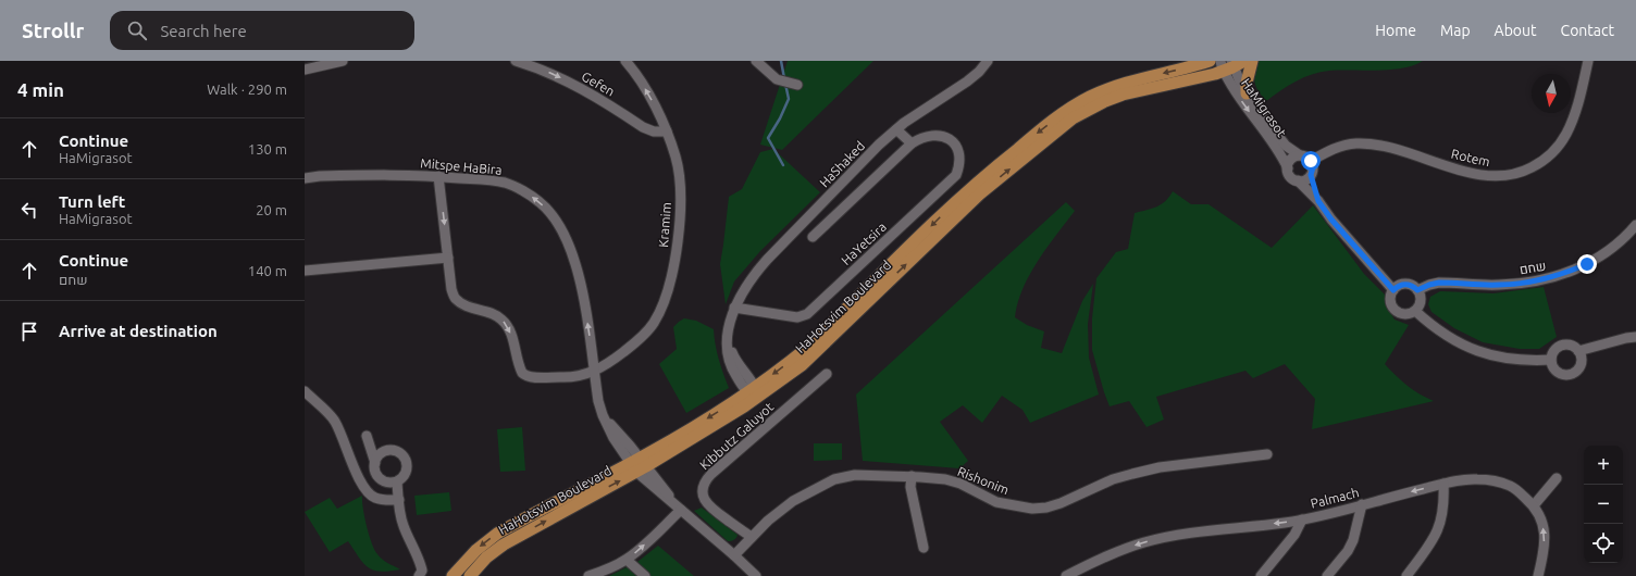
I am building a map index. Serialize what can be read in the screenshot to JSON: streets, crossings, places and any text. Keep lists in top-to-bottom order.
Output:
{
  "streets": {
    "main road": ["HaHotsvim Boulevard"],
    "street": [
      "Gefen",
      "HaMigrasot",
      "Rotem",
      "HaShaked",
      "Mitspe HaBira",
      "Kramim",
      "HaYetsira",
      "שחם",
      "Kibbutz Galuyot",
      "Rishonim",
      "Palmach"
    ]
  },
  "crossings": [
    ["Gefen", "Kramim"],
    ["HaMigrasot", "Rotem"],
    ["HaMigrasot", "HaHotsvim Boulevard"],
    ["HaShaked", "HaYetsira"],
    ["Mitspe HaBira", "Kramim"],
    ["Mitspe HaBira", "HaHotsvim Boulevard"],
    ["Mitspe HaBira", "Rishonim"],
    ["Kibbutz Galuyot", "Rishonim"]
  ],
  "one_way": ["Gefen", "Mitspe HaBira"],
  "north": "bottom",
  "page": {
    "header": "Strollr",
    "search": "Search here",
    "nav": [
      "Home",
      "Map",
      "About",
      "Contact"
    ],
    "heading": ["4 min", "Walk · 290 m"],
    "list": [
      ["Continue", "HaMigrasot", "130 m"],
      ["Turn left", "HaMigrasot", "20 m"],
      ["Continue", "שחם", "140 m"],
      "Arrive at destination"
    ],
    "map_buttons": ["+", "−"]
  }
}
